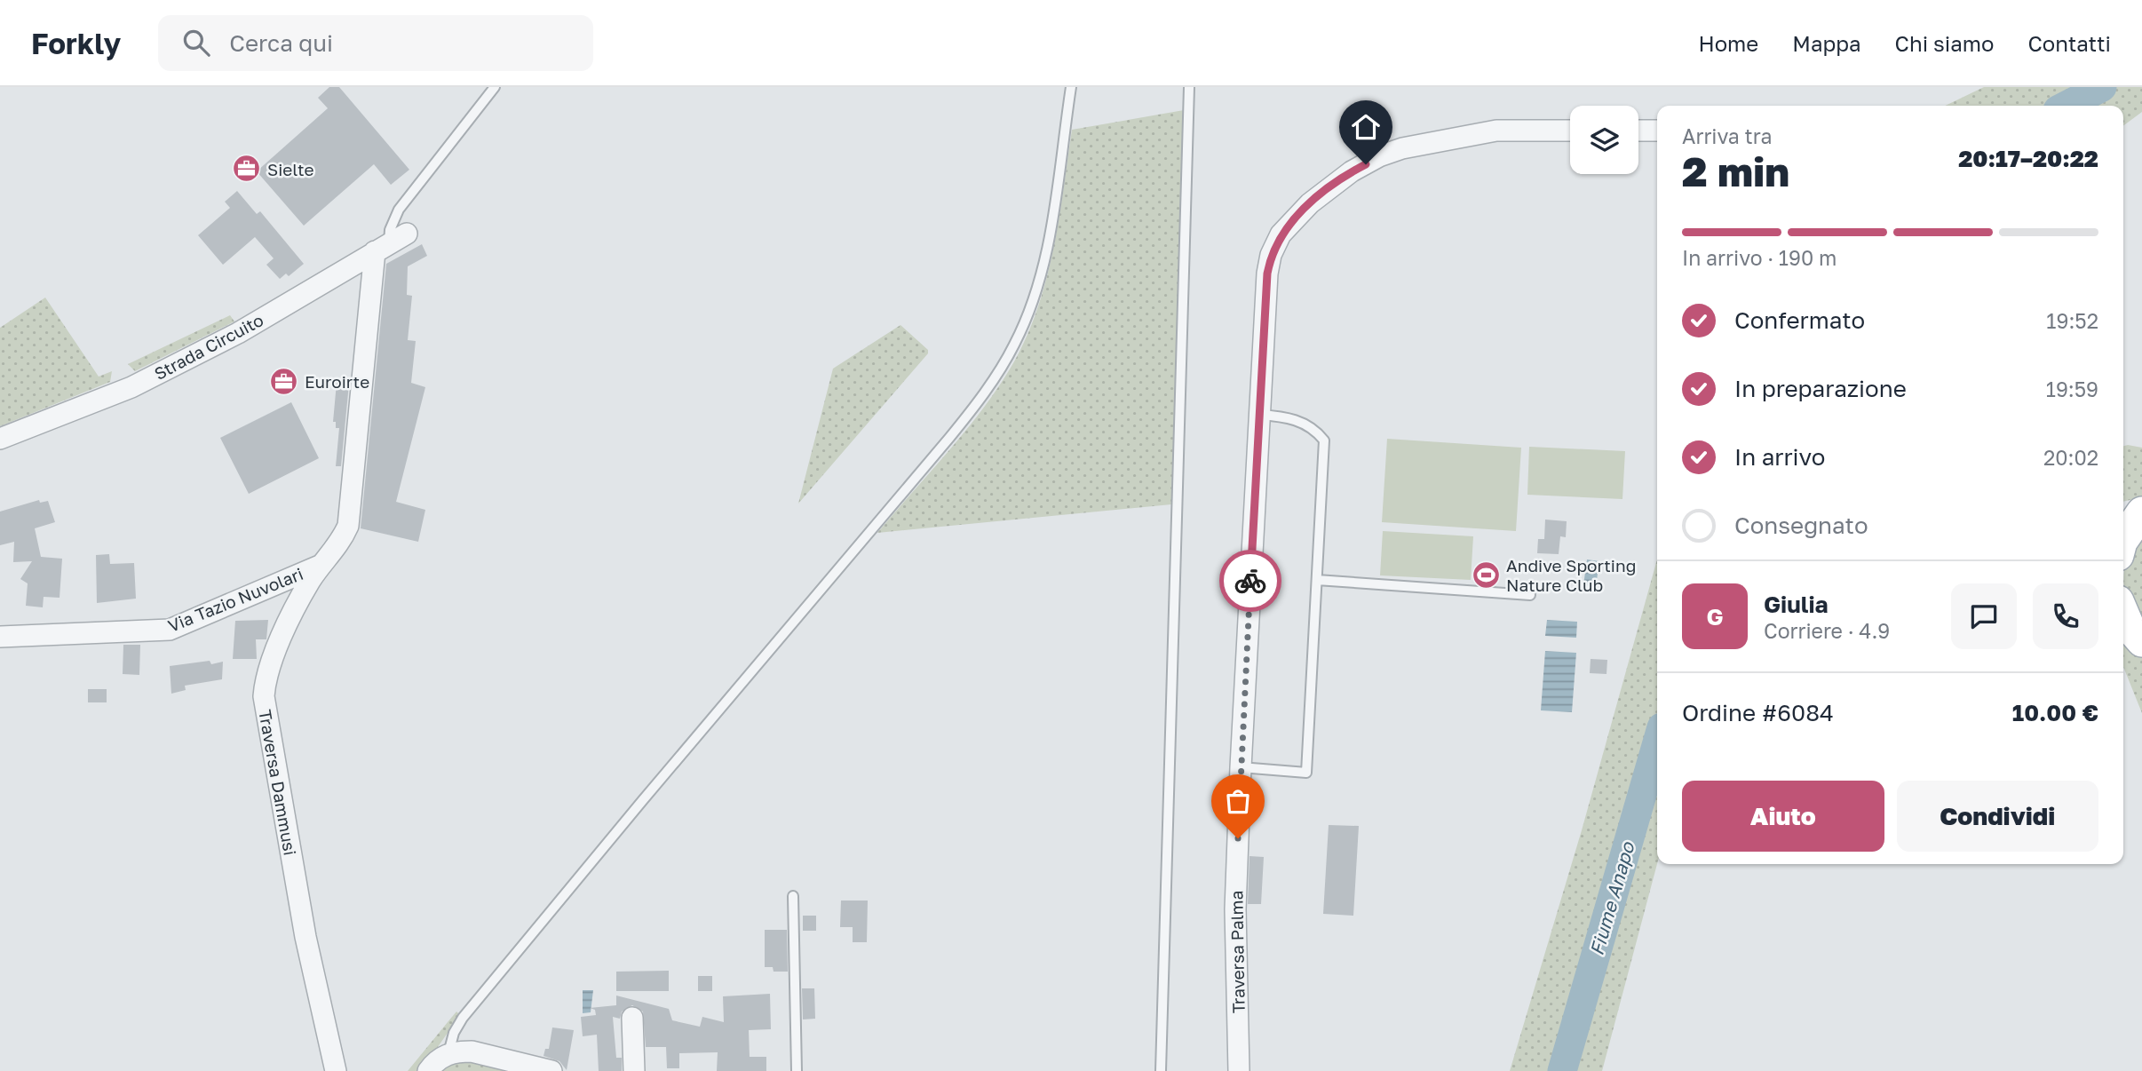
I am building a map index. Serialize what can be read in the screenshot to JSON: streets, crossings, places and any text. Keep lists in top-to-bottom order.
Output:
{
  "streets": {
    "street": [
      "Strada Circuito",
      "Via Tazio Nuvolari",
      "Traversa Dammusi",
      "Traversa Palma"
    ]
  },
  "crossings": [
    ["Strada Circuito", "Traversa Dammusi"],
    ["Via Tazio Nuvolari", "Traversa Dammusi"]
  ],
  "water": ["Fiume Anapo"],
  "places": {
    "office": ["Sielte", "Euroirte"],
    "sports": ["Andive Sporting Nature Club"]
  },
  "page": {
    "header": "Forkly",
    "search": "Cerca qui",
    "nav": [
      "Home",
      "Mappa",
      "Chi siamo",
      "Contatti"
    ],
    "heading": ["2 min", "Arriva tra", "20:17–20:22"],
    "panel": [
      "Giulia",
      "Corriere · 4.9",
      "Ordine #6084",
      "10.00 €"
    ],
    "bar": "In arrivo · 190 m",
    "list": [
      ["Confermato", "19:52"],
      ["In preparazione", "19:59"],
      ["In arrivo", "20:02"],
      "Consegnato"
    ],
    "round": "G",
    "buttons": ["Aiuto", "Condividi"]
  }
}
